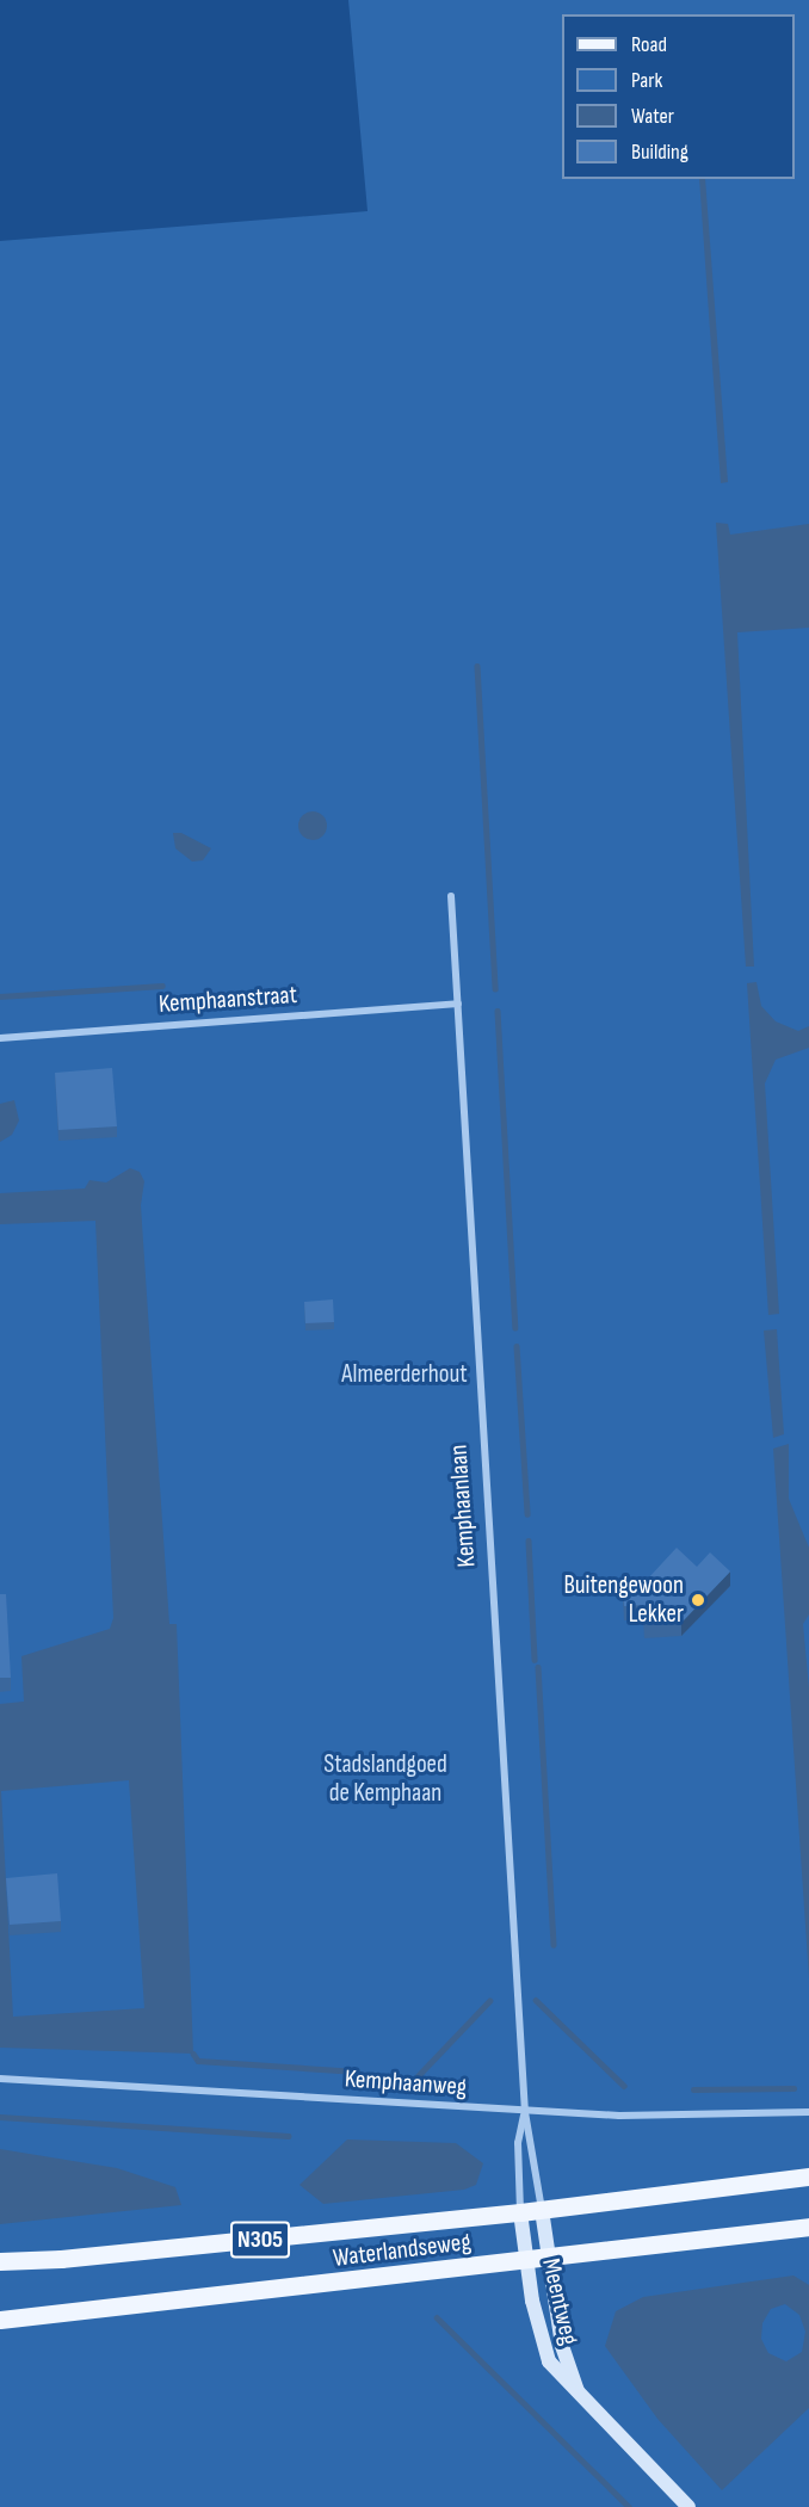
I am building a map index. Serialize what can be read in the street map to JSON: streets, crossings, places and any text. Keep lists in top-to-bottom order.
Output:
{
  "streets": {
    "main road": ["N305", "Waterlandseweg"],
    "street": [
      "Kemphaanstraat",
      "Kemphaanlaan",
      "Kemphaanweg",
      "Meentweg"
    ]
  },
  "crossings": [
    ["Kemphaanstraat", "Kemphaanlaan"],
    ["Kemphaanlaan", "Kemphaanweg"],
    ["Kemphaanlaan", "Waterlandseweg"],
    ["Kemphaanlaan", "Meentweg"],
    ["Waterlandseweg", "Meentweg"]
  ],
  "parks": ["Almeerderhout", "Stadslandgoed de Kemphaan"],
  "places": ["Buitengewoon Lekker"],
  "legend": [
    "Road",
    "Park",
    "Water",
    "Building"
  ]
}
